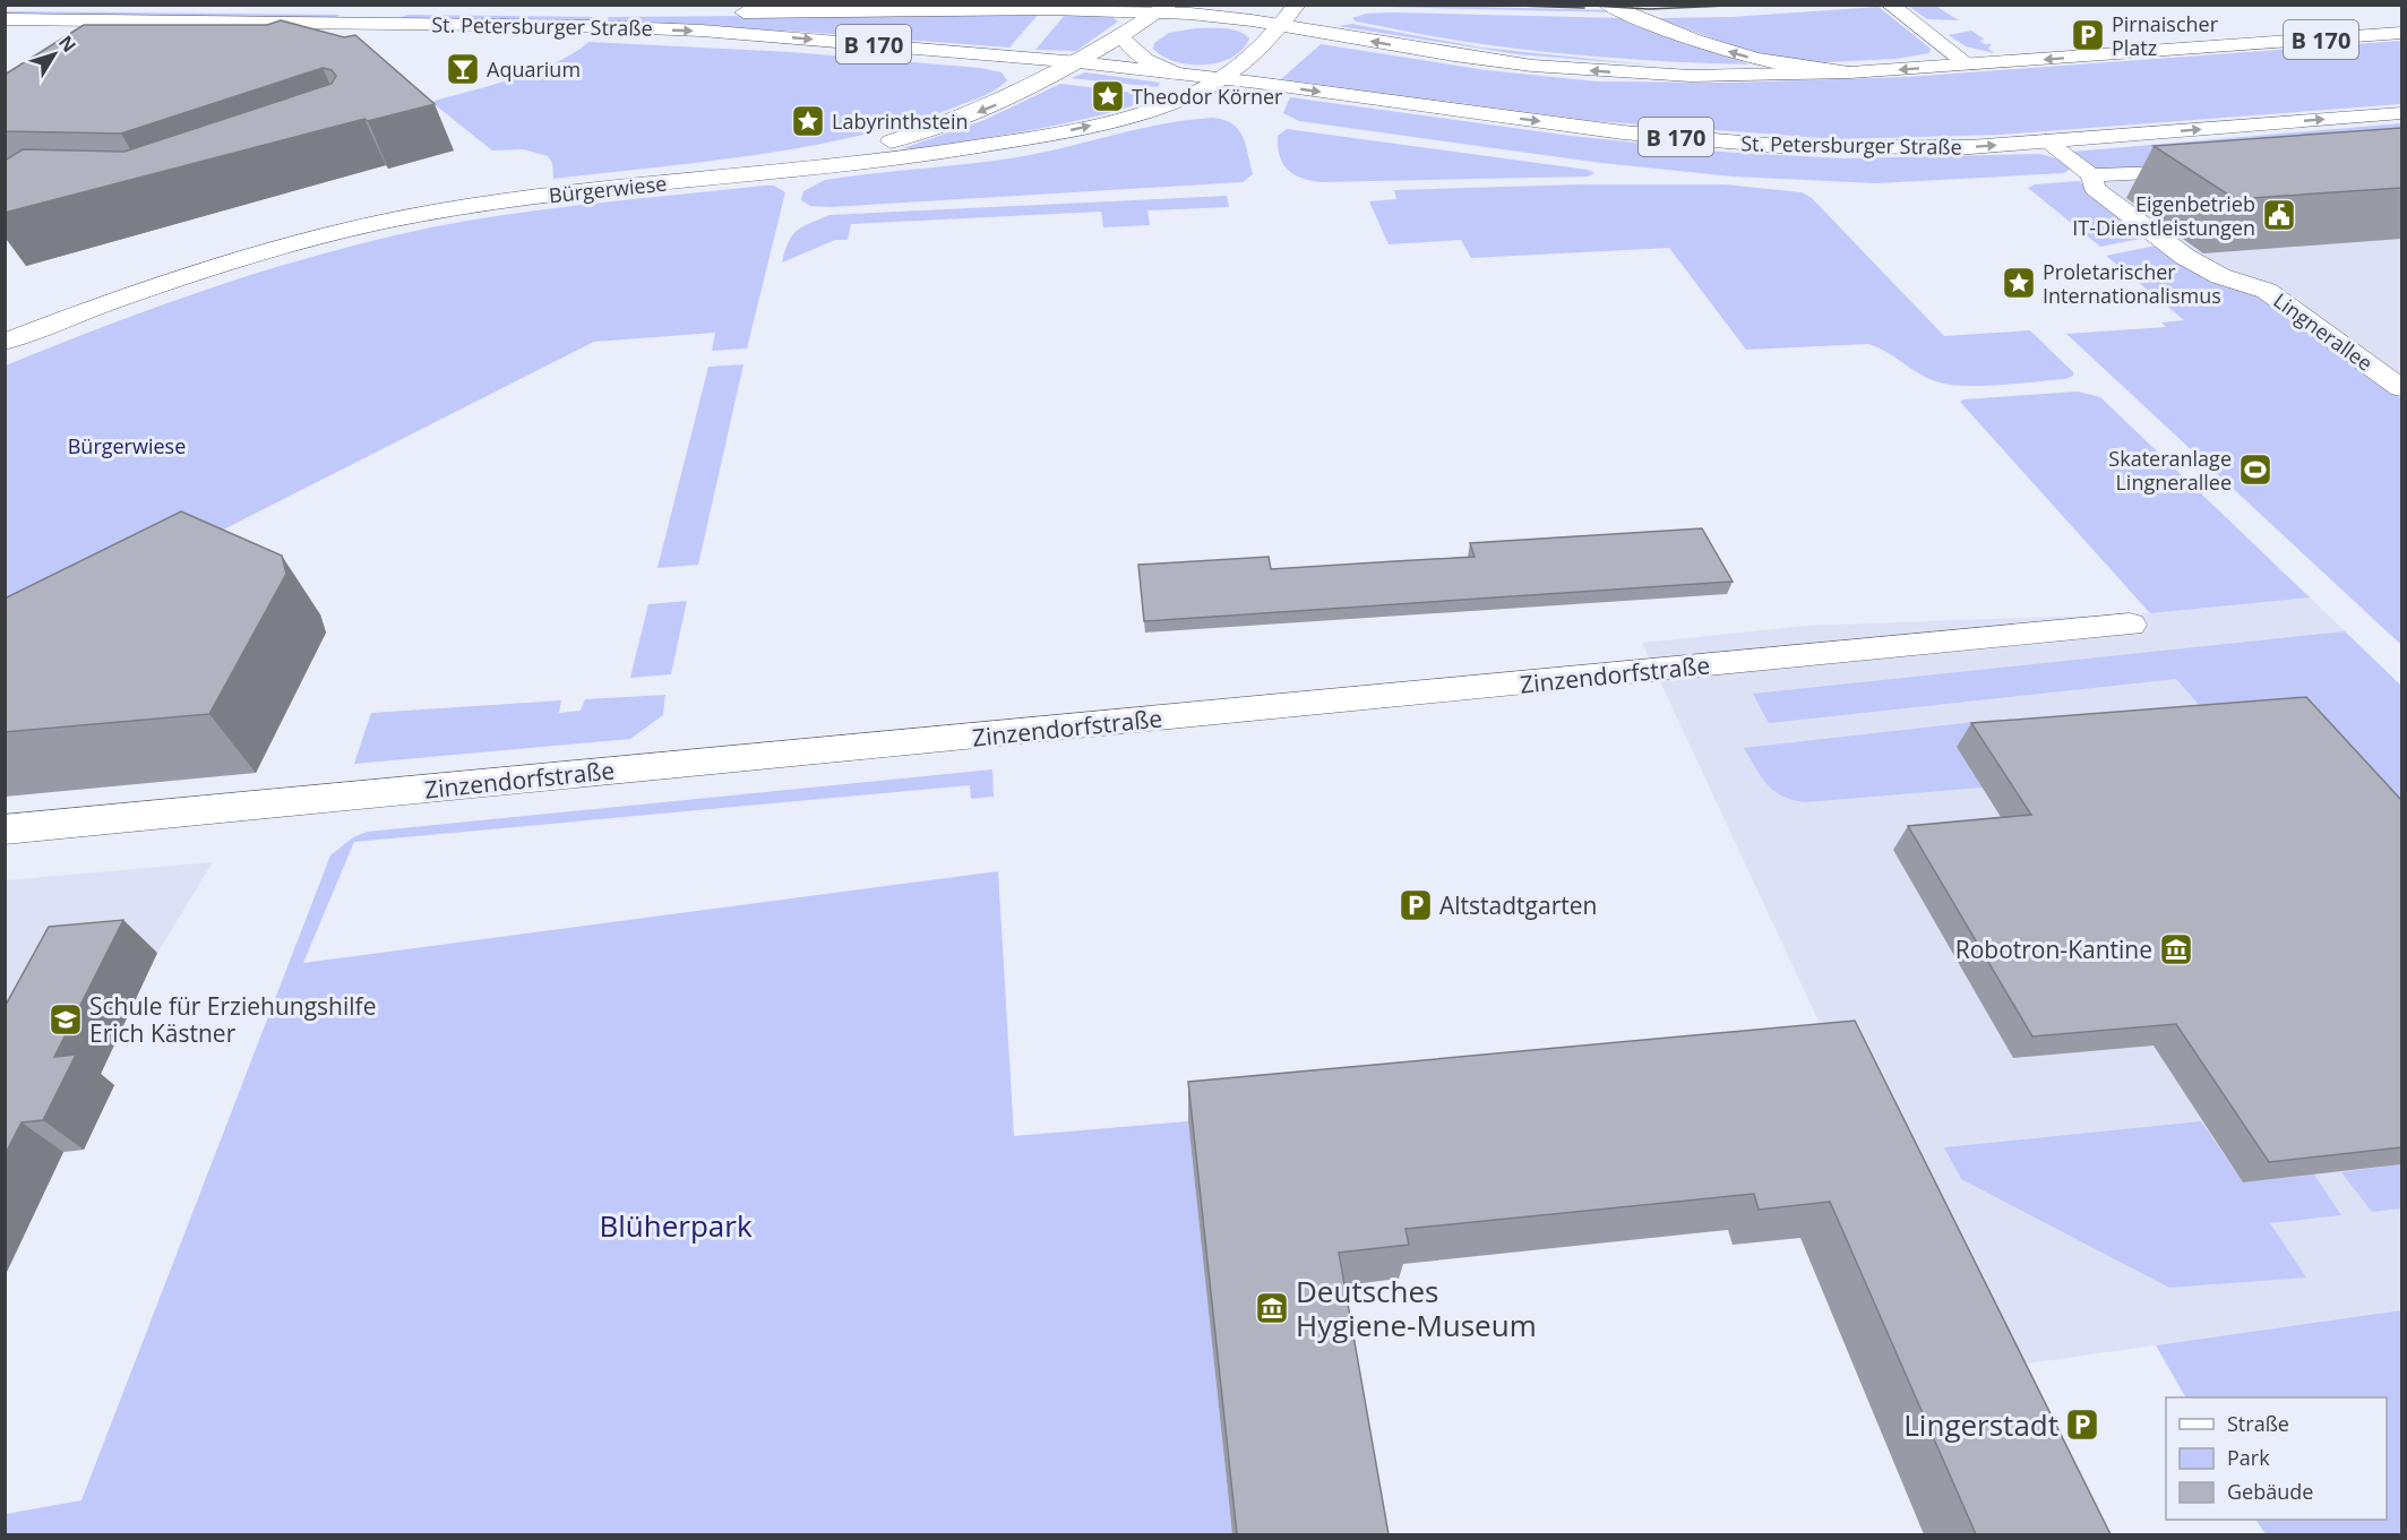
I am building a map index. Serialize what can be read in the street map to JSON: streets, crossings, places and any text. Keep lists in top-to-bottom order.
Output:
{
  "streets": {
    "main road": [
      "St. Petersburger Straße",
      "B 170",
      "Bürgerwiese",
      "Lingnerallee",
      "Zinzendorfstraße"
    ]
  },
  "crossings": [
    ["St. Petersburger Straße", "B 170"],
    ["St. Petersburger Straße", "Bürgerwiese"],
    ["St. Petersburger Straße", "Lingnerallee"],
    ["B 170", "Bürgerwiese"]
  ],
  "parks": ["Bürgerwiese", "Blüherpark"],
  "places": {
    "parking": ["Pirnaischer Platz", "Altstadtgarten", "Lingerstadt"],
    "bar": ["Aquarium"],
    "place": ["Theodor Körner", "Labyrinthstein", "Proletarischer Internationalismus"],
    "public building": ["Eigenbetrieb IT-Dienstleistungen"],
    "sports": ["Skateranlage Lingnerallee"],
    "museum": ["Robotron-Kantine", "Deutsches Hygiene-Museum"],
    "school or university": ["Schule für Erziehungshilfe Erich Kästner"]
  },
  "legend": ["Straße", "Park", "Gebäude"],
  "north": "top right"
}
